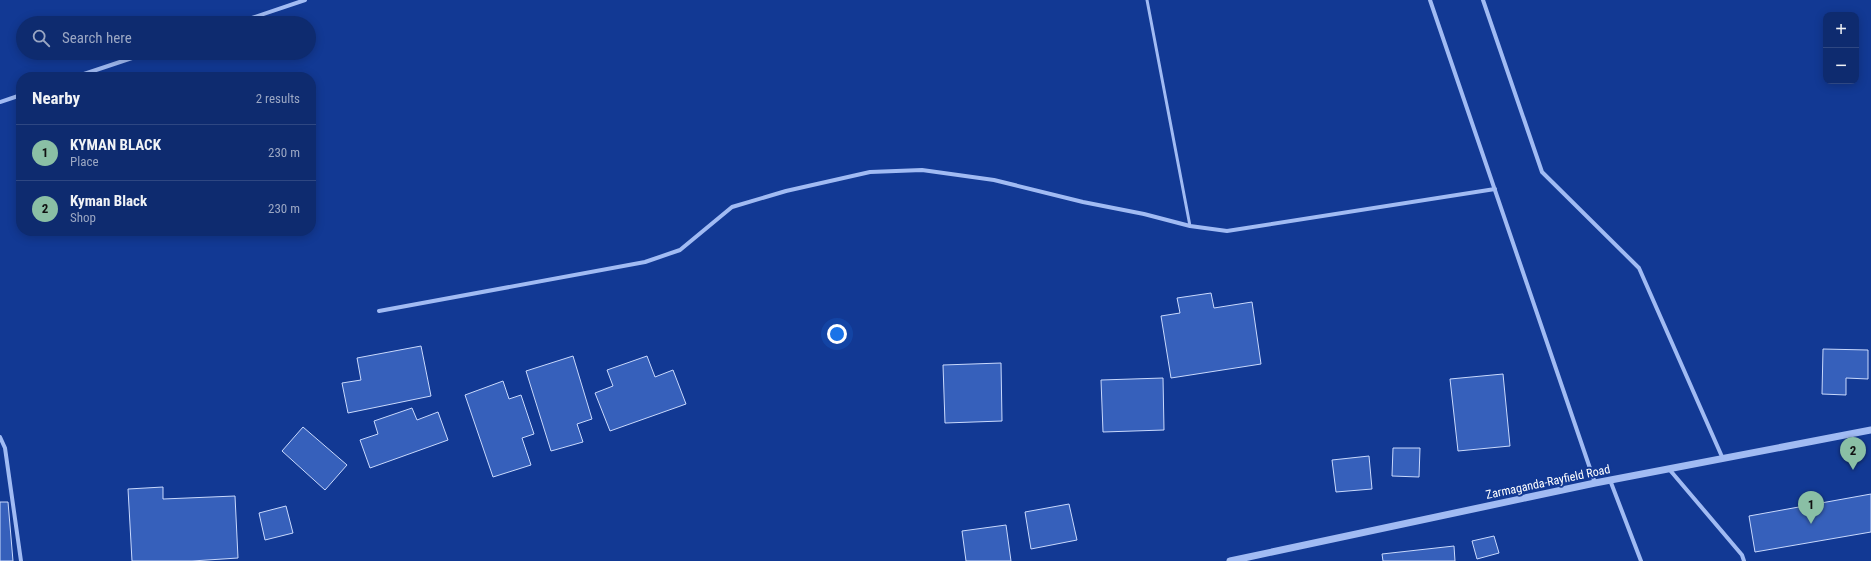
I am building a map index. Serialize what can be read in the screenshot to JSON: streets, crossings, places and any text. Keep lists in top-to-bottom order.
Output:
{
  "streets": {
    "street": ["Zarmaganda-Rayfield Road"]
  },
  "page": {
    "map_buttons": ["+", "−"],
    "search": "Search here",
    "heading": ["Nearby", "2 results"],
    "list": [
      {
        "mark": "1",
        "name": "KYMAN BLACK",
        "note": "Place",
        "value": "230 m"
      },
      {
        "mark": "2",
        "name": "Kyman Black",
        "note": "Shop",
        "value": "230 m"
      }
    ],
    "pins": ["2", "1"]
  }
}
